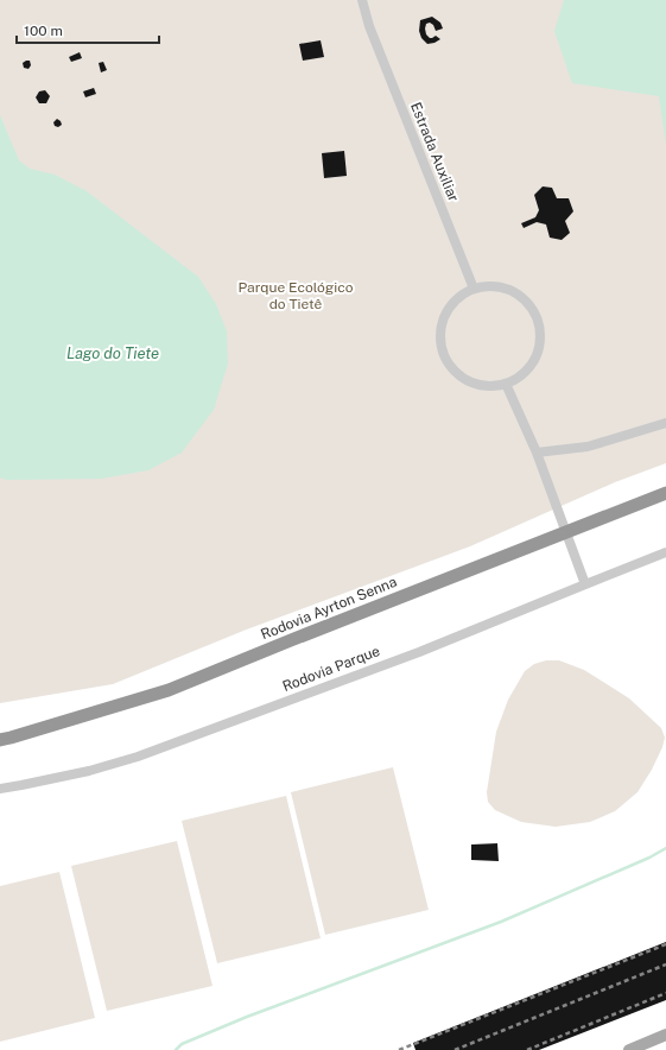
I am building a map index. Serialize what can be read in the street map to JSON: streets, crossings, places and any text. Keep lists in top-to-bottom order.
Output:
{
  "streets": {
    "highway": ["Rodovia Ayrton Senna"],
    "street": ["Estrada Auxiliar", "Rodovia Parque"]
  },
  "water": ["Lago do Tiete"],
  "parks": ["Parque Ecológico do Tietê"],
  "scale_bar": "100 m"
}
